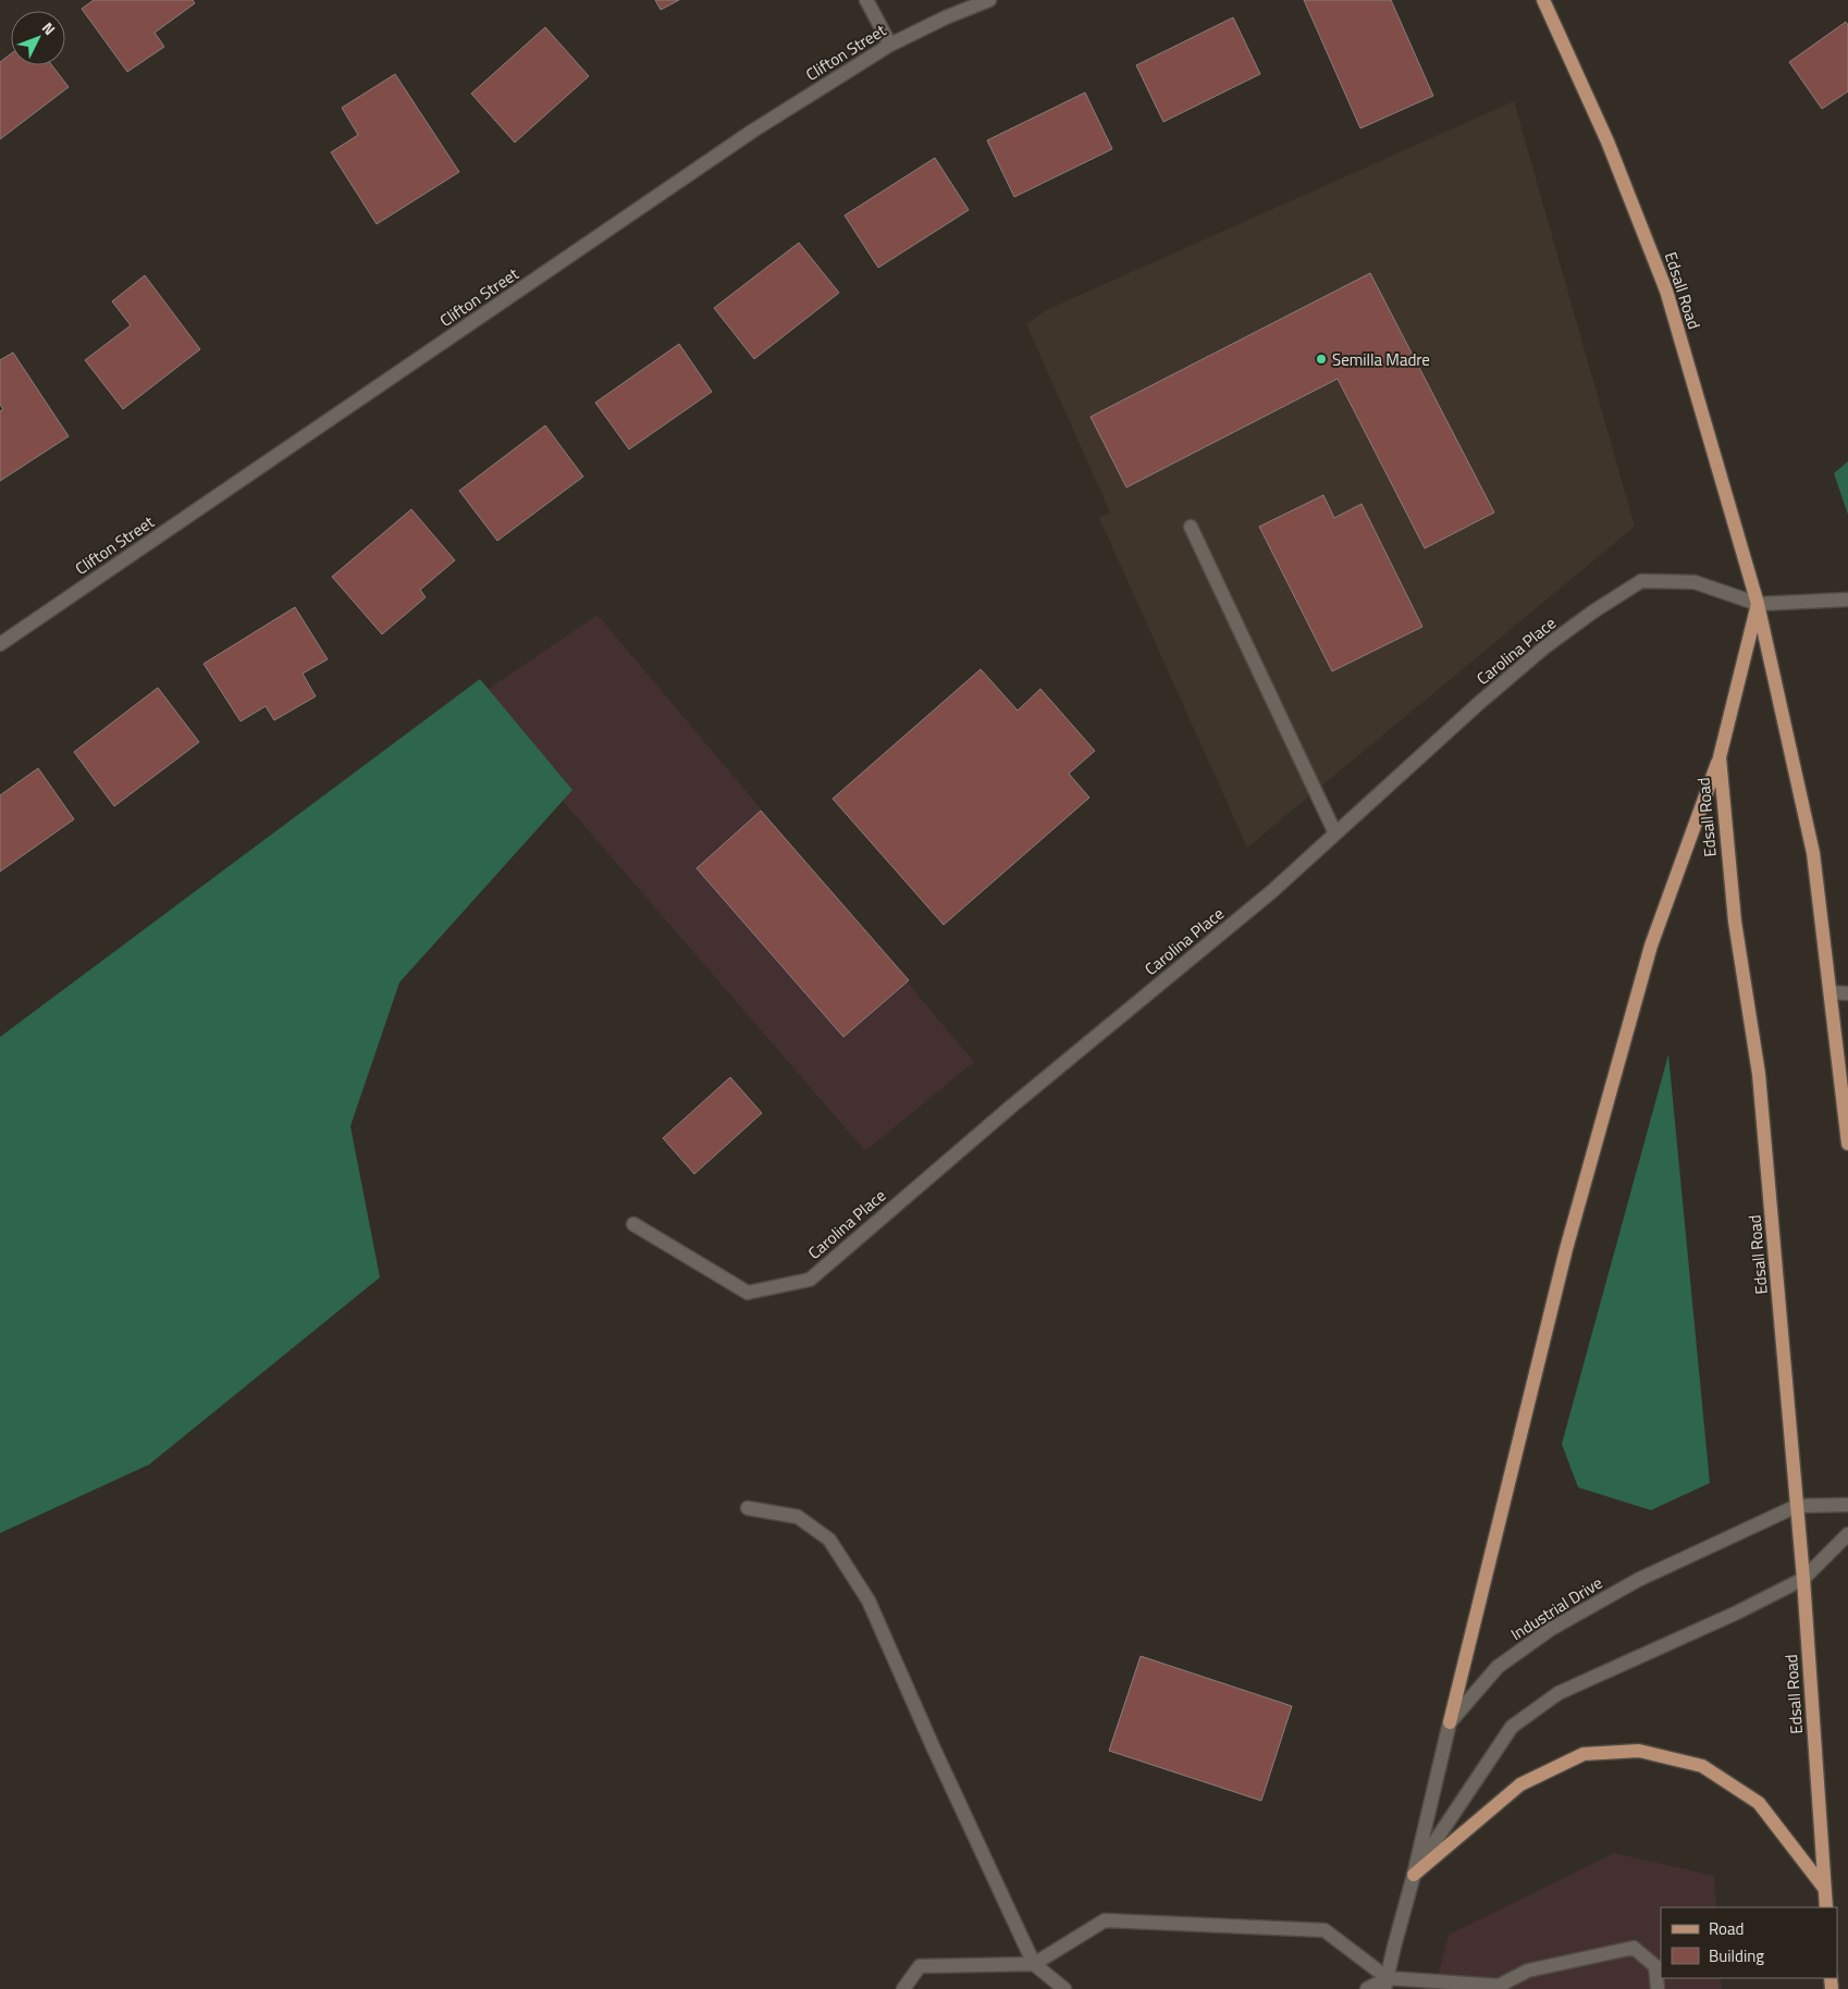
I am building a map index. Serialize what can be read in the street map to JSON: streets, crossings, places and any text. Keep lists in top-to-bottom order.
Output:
{
  "streets": {
    "main road": ["Edsall Road"],
    "street": ["Clifton Street", "Carolina Place", "Industrial Drive"]
  },
  "crossings": [
    ["Edsall Road", "Carolina Place"],
    ["Edsall Road", "Industrial Drive"]
  ],
  "places": ["Semilla Madre"],
  "legend": ["Road", "Building"],
  "north": "top right"
}
